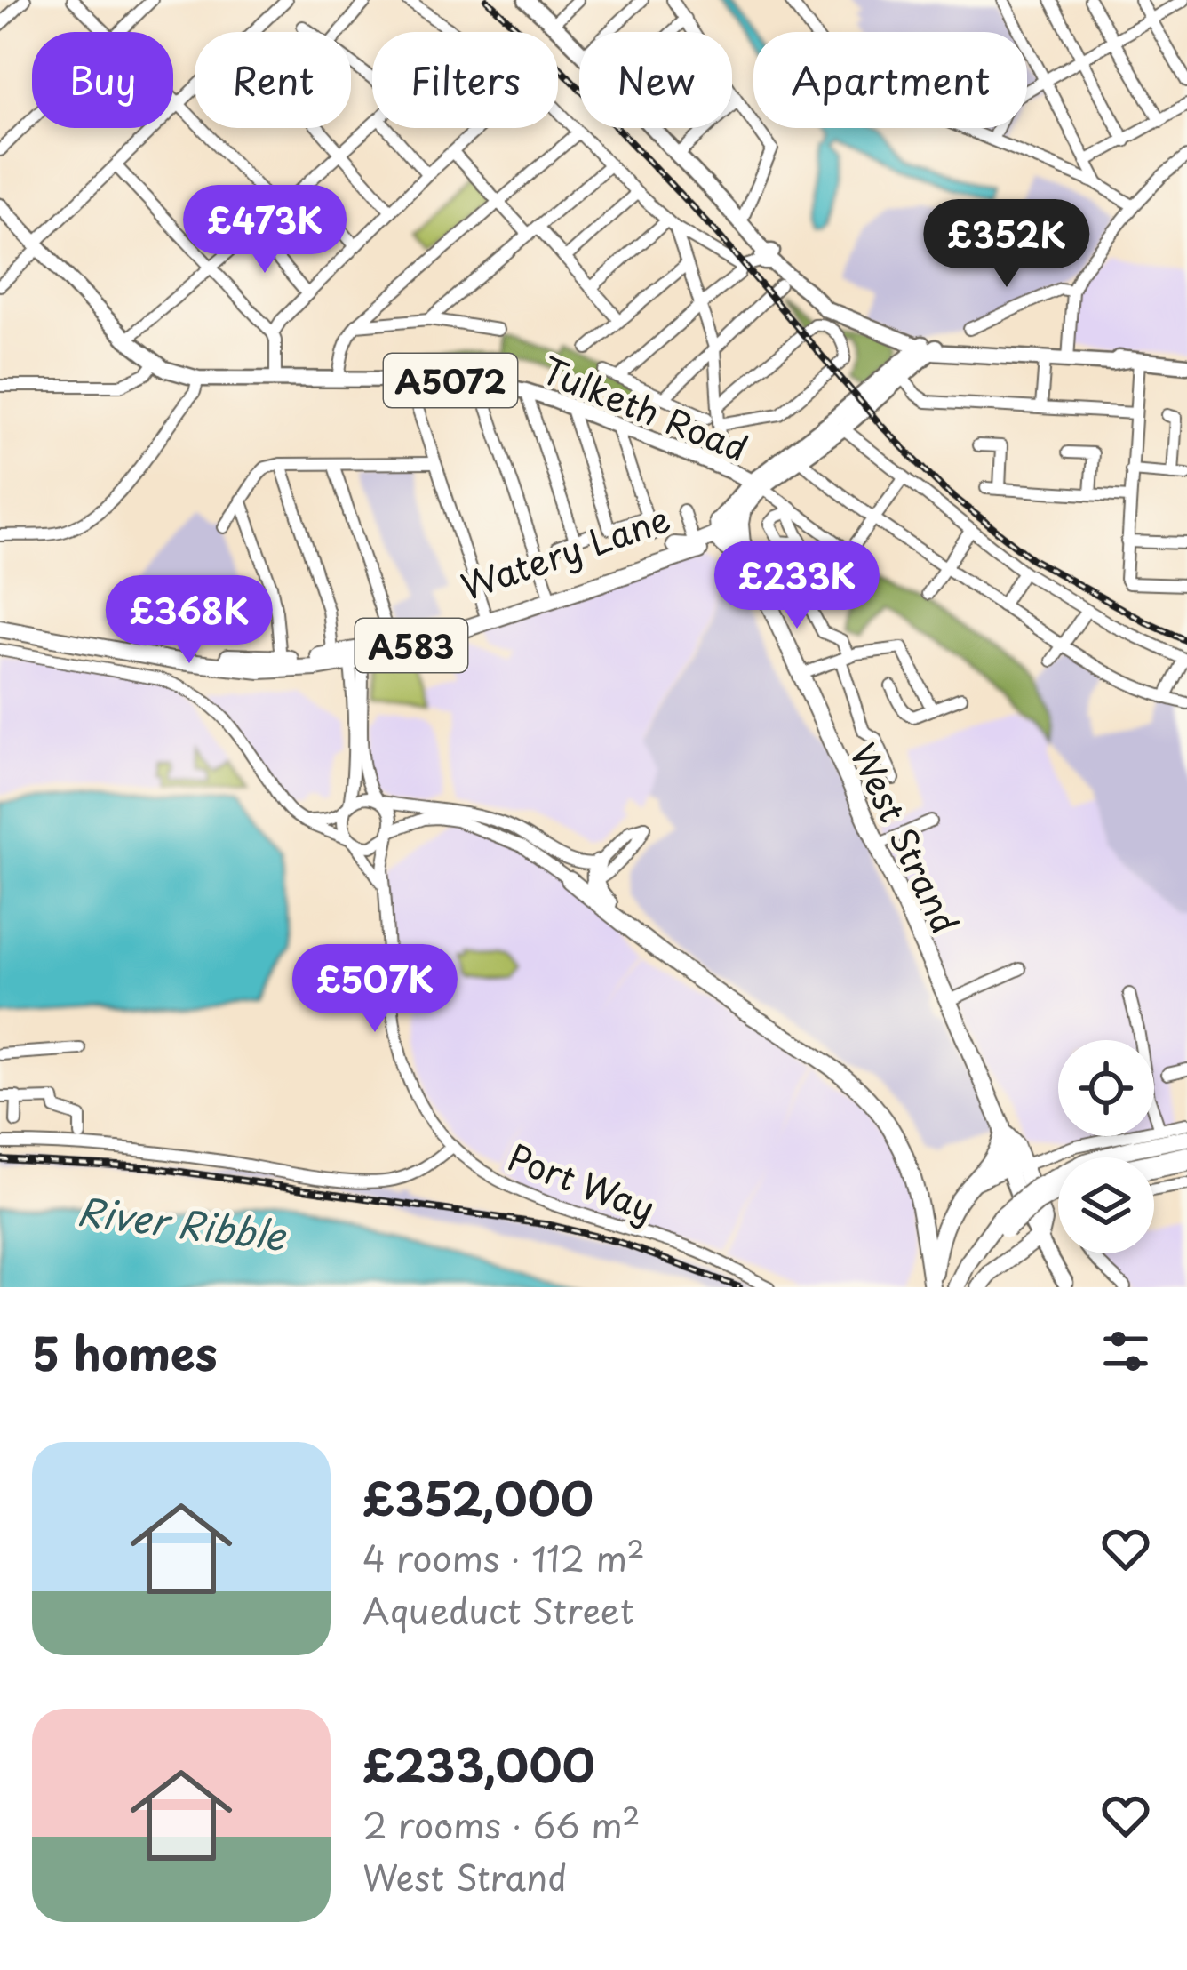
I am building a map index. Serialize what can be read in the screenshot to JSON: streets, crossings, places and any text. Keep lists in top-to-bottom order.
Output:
{
  "streets": {
    "highway": ["Watery Lane", "A583", "West Strand"],
    "main road": ["A5072", "Tulketh Road"],
    "street": ["Port Way"]
  },
  "crossings": [
    ["A5072", "Tulketh Road"],
    ["A5072", "Watery Lane"],
    ["A5072", "A583"],
    ["Watery Lane", "A583"]
  ],
  "water": ["River Ribble"],
  "page": {
    "chip": [
      "Buy",
      "Rent",
      "Filters",
      "New",
      "Apartment"
    ],
    "price": [
      "£473K",
      "£352K",
      "£233K",
      "£368K",
      "£507K"
    ],
    "heading": "5 homes",
    "list": [
      {
        "name": "£352,000",
        "note": "4 rooms · 112 m² · Aqueduct Street"
      },
      {
        "name": "£233,000",
        "note": "2 rooms · 66 m² · West Strand"
      }
    ]
  }
}
